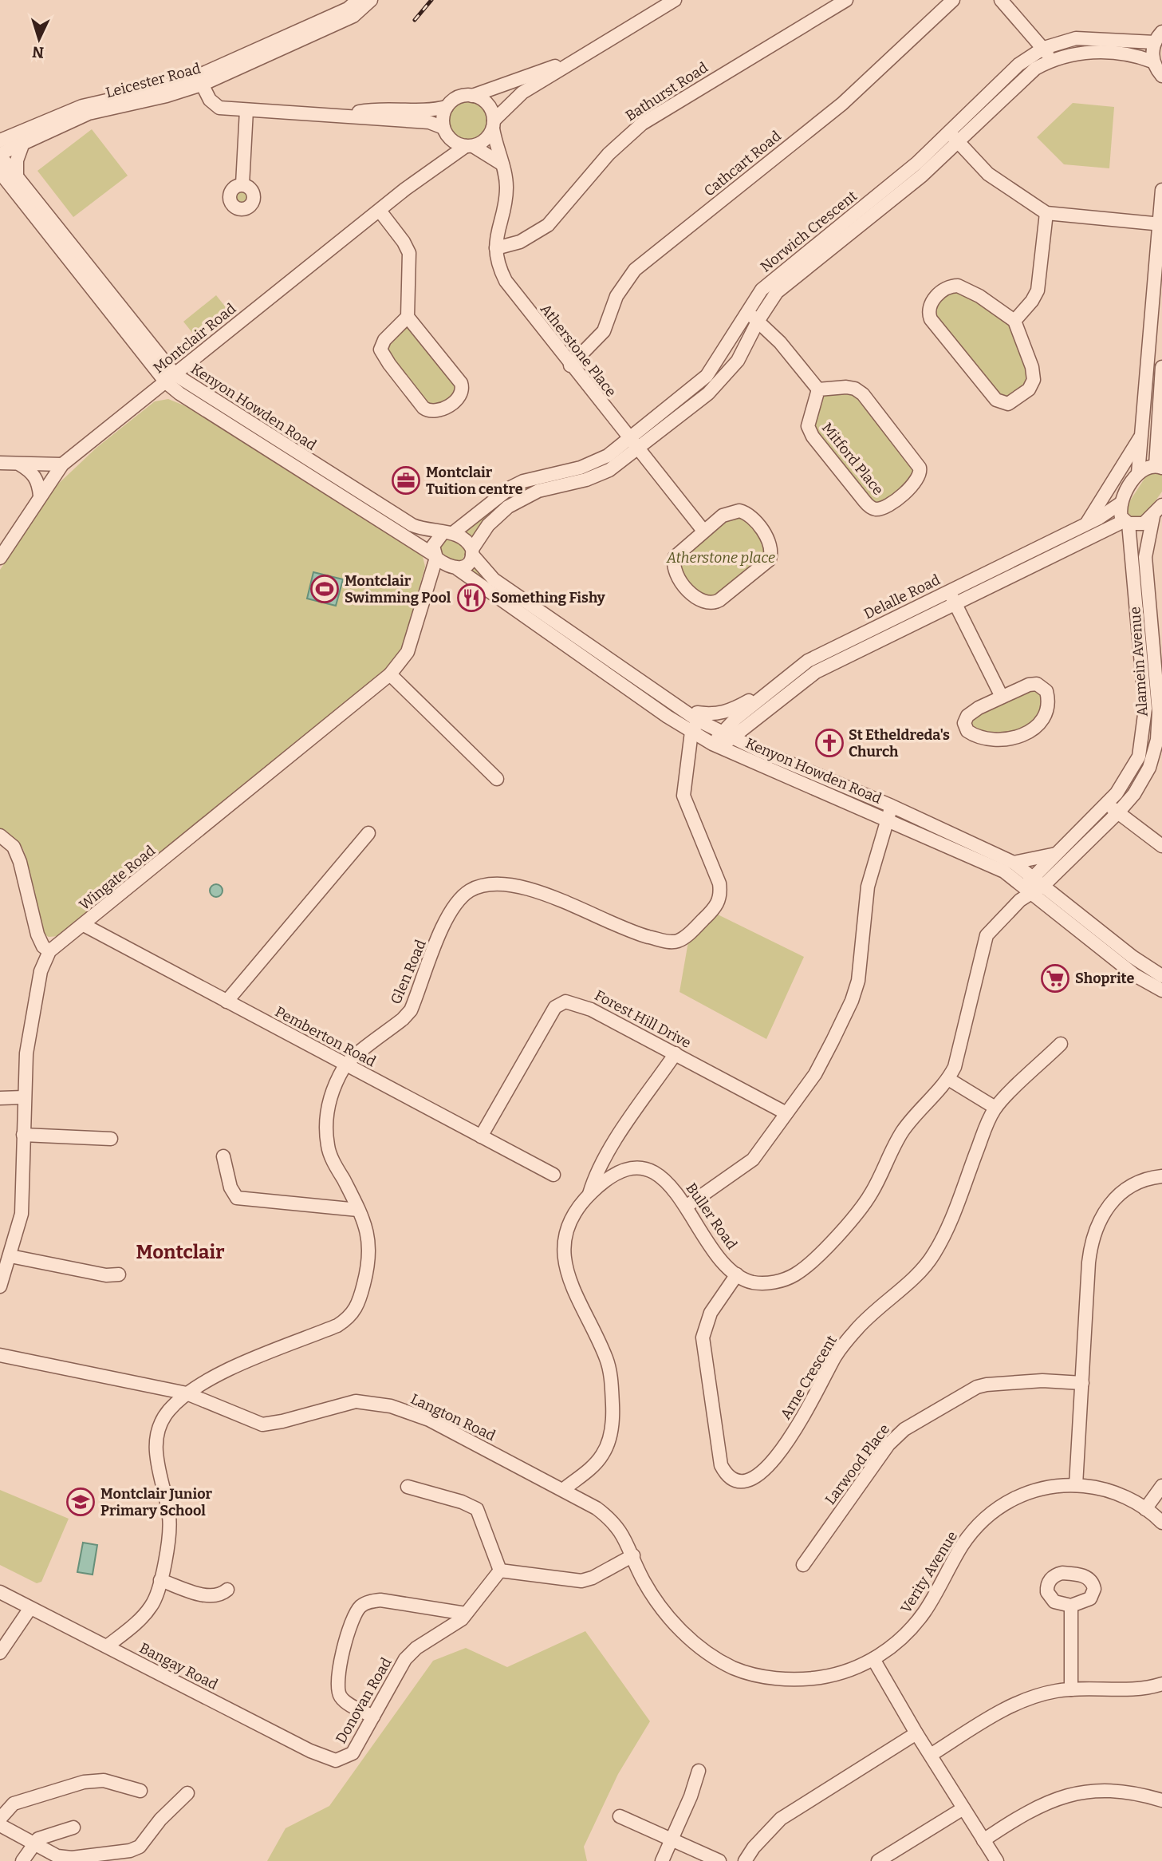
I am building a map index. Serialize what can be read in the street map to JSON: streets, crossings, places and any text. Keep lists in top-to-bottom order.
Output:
{
  "streets": {
    "street": [
      "Leicester Road",
      "Bathurst Road",
      "Cathcart Road",
      "Norwich Crescent",
      "Montclair Road",
      "Atherstone Place",
      "Kenyon Howden Road",
      "Mitford Place",
      "Delalle Road",
      "Alamein Avenue",
      "Wingate Road",
      "Glen Road",
      "Forest Hill Drive",
      "Pemberton Road",
      "Buller Road",
      "Arne Crescent",
      "Langton Road",
      "Larwood Place",
      "Verity Avenue",
      "Bangay Road",
      "Donovan Road"
    ]
  },
  "crossings": [
    ["Leicester Road", "Kenyon Howden Road"],
    ["Bathurst Road", "Atherstone Place"],
    ["Cathcart Road", "Atherstone Place"],
    ["Norwich Crescent", "Atherstone Place"],
    ["Norwich Crescent", "Kenyon Howden Road"],
    ["Norwich Crescent", "Wingate Road"],
    ["Montclair Road", "Atherstone Place"],
    ["Montclair Road", "Kenyon Howden Road"],
    ["Kenyon Howden Road", "Delalle Road"],
    ["Kenyon Howden Road", "Alamein Avenue"],
    ["Kenyon Howden Road", "Wingate Road"],
    ["Kenyon Howden Road", "Glen Road"],
    ["Delalle Road", "Alamein Avenue"],
    ["Wingate Road", "Pemberton Road"],
    ["Glen Road", "Pemberton Road"],
    ["Glen Road", "Langton Road"],
    ["Glen Road", "Bangay Road"],
    ["Forest Hill Drive", "Pemberton Road"],
    ["Buller Road", "Arne Crescent"],
    ["Buller Road", "Langton Road"],
    ["Langton Road", "Verity Avenue"],
    ["Bangay Road", "Donovan Road"]
  ],
  "districts": ["Montclair"],
  "parks": ["Atherstone place"],
  "places": {
    "office": ["Montclair Tuition centre"],
    "sports": ["Montclair Swimming Pool"],
    "restaurant": ["Something Fishy"],
    "church": ["St Etheldreda's Church"],
    "supermarket": ["Shoprite"],
    "school or university": ["Montclair Junior Primary School"]
  },
  "north": "bottom"
}
